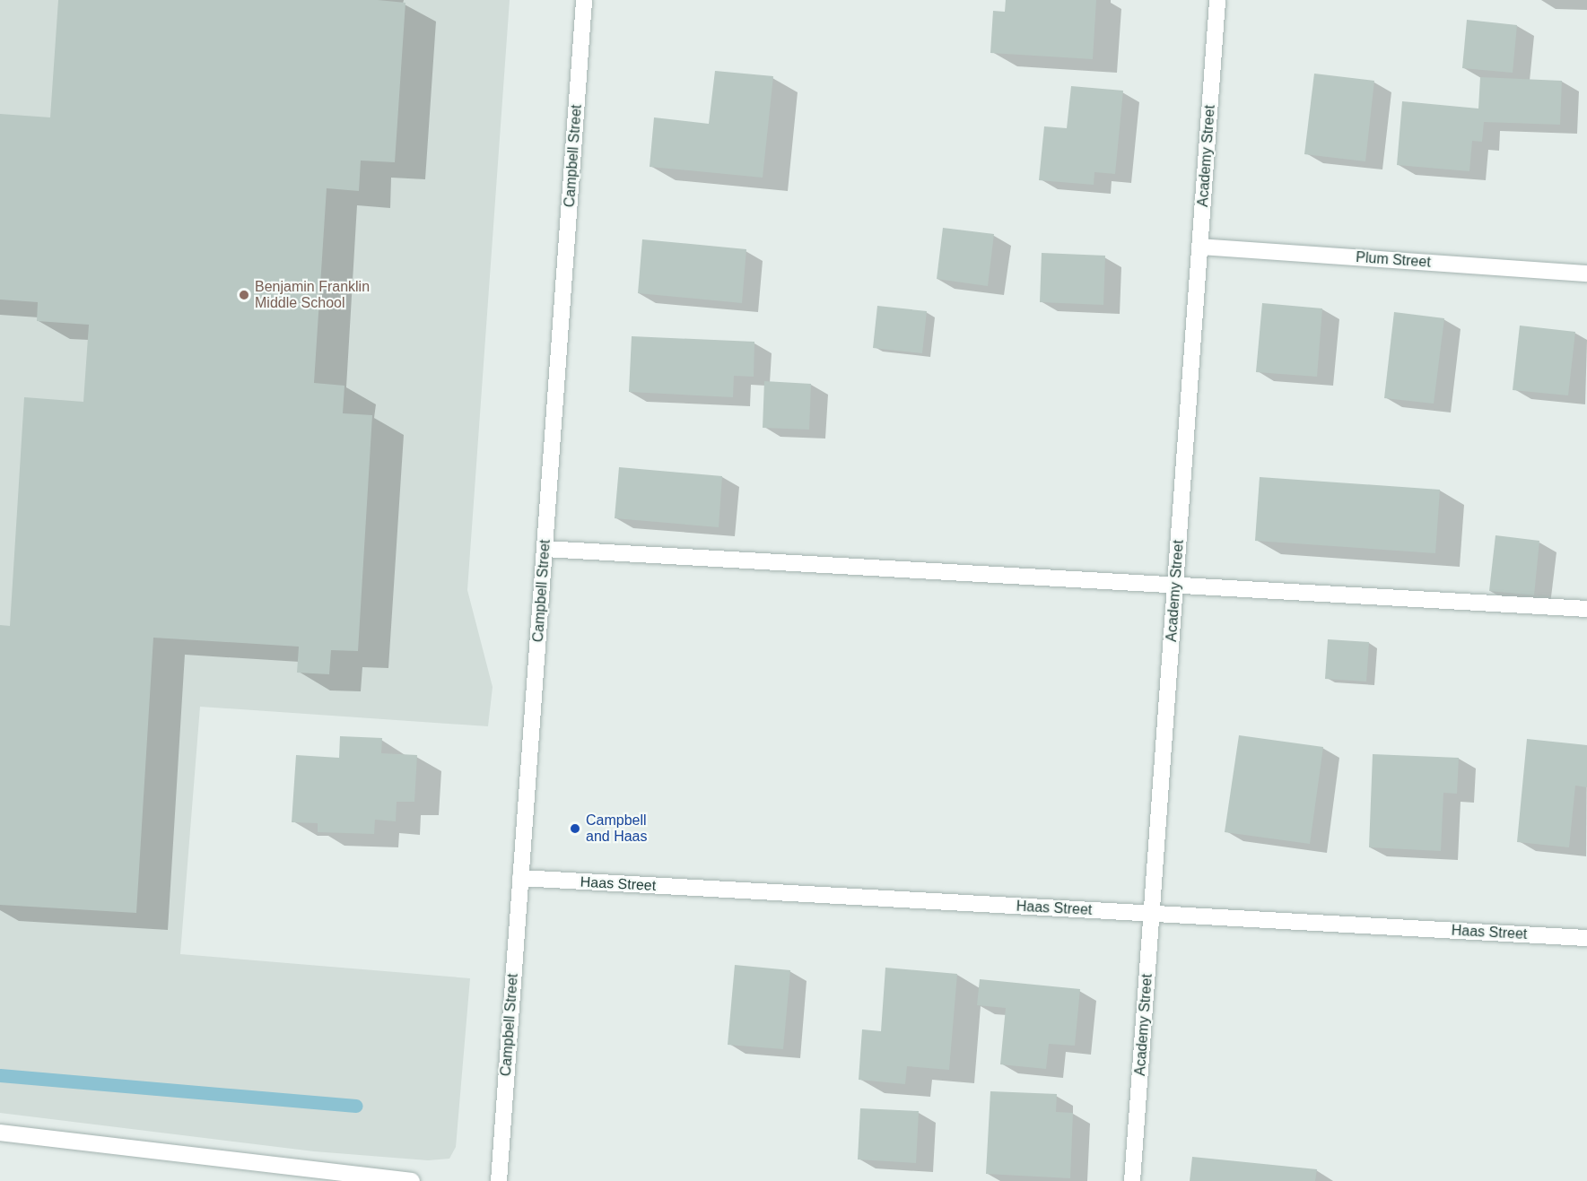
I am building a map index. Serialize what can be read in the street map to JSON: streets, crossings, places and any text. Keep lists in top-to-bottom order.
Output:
{
  "streets": {
    "street": [
      "Campbell Street",
      "Academy Street",
      "Plum Street",
      "Haas Street"
    ]
  },
  "crossings": [
    ["Campbell Street", "Haas Street"],
    ["Academy Street", "Plum Street"],
    ["Academy Street", "Haas Street"]
  ],
  "places": ["Benjamin Franklin Middle School", "Campbell and Haas"]
}
